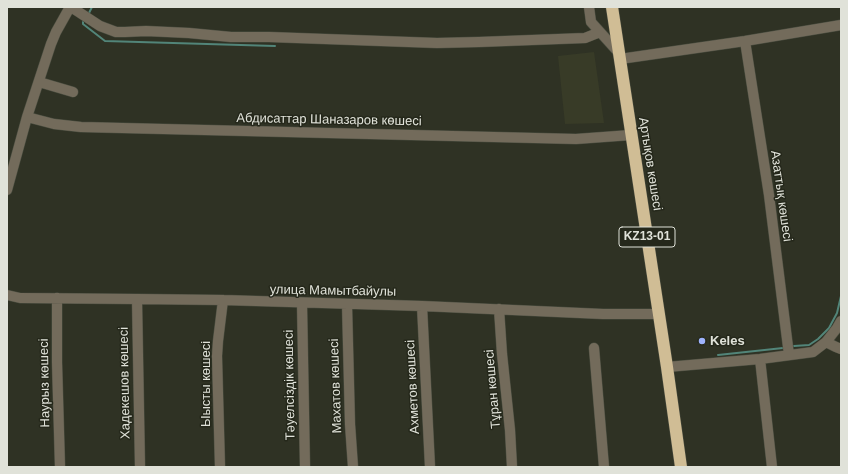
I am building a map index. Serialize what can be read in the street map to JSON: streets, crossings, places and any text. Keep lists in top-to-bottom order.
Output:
{
  "streets": {
    "highway": ["Артықов көшесі", "KZ13-01"],
    "street": [
      "Абдисаттар Шаназаров көшесі",
      "Азаттық көшесі",
      "улица Мамытбайулы",
      "Наурыз көшесі",
      "Хадекешов көшесі",
      "Ыысты көшесі",
      "Тәуелсіздік көшесі",
      "Махатов көшесі",
      "Ахметов көшесі",
      "Тұран көшесі"
    ]
  },
  "crossings": [
    ["Абдисаттар Шаназаров көшесі", "Артықов көшесі"],
    ["Артықов көшесі", "улица Мамытбайулы"],
    ["улица Мамытбайулы", "Наурыз көшесі"],
    ["улица Мамытбайулы", "Хадекешов көшесі"],
    ["улица Мамытбайулы", "Ыысты көшесі"],
    ["улица Мамытбайулы", "Тәуелсіздік көшесі"],
    ["улица Мамытбайулы", "Махатов көшесі"],
    ["улица Мамытбайулы", "Ахметов көшесі"],
    ["улица Мамытбайулы", "Тұран көшесі"]
  ],
  "places": ["Keles"]
}
